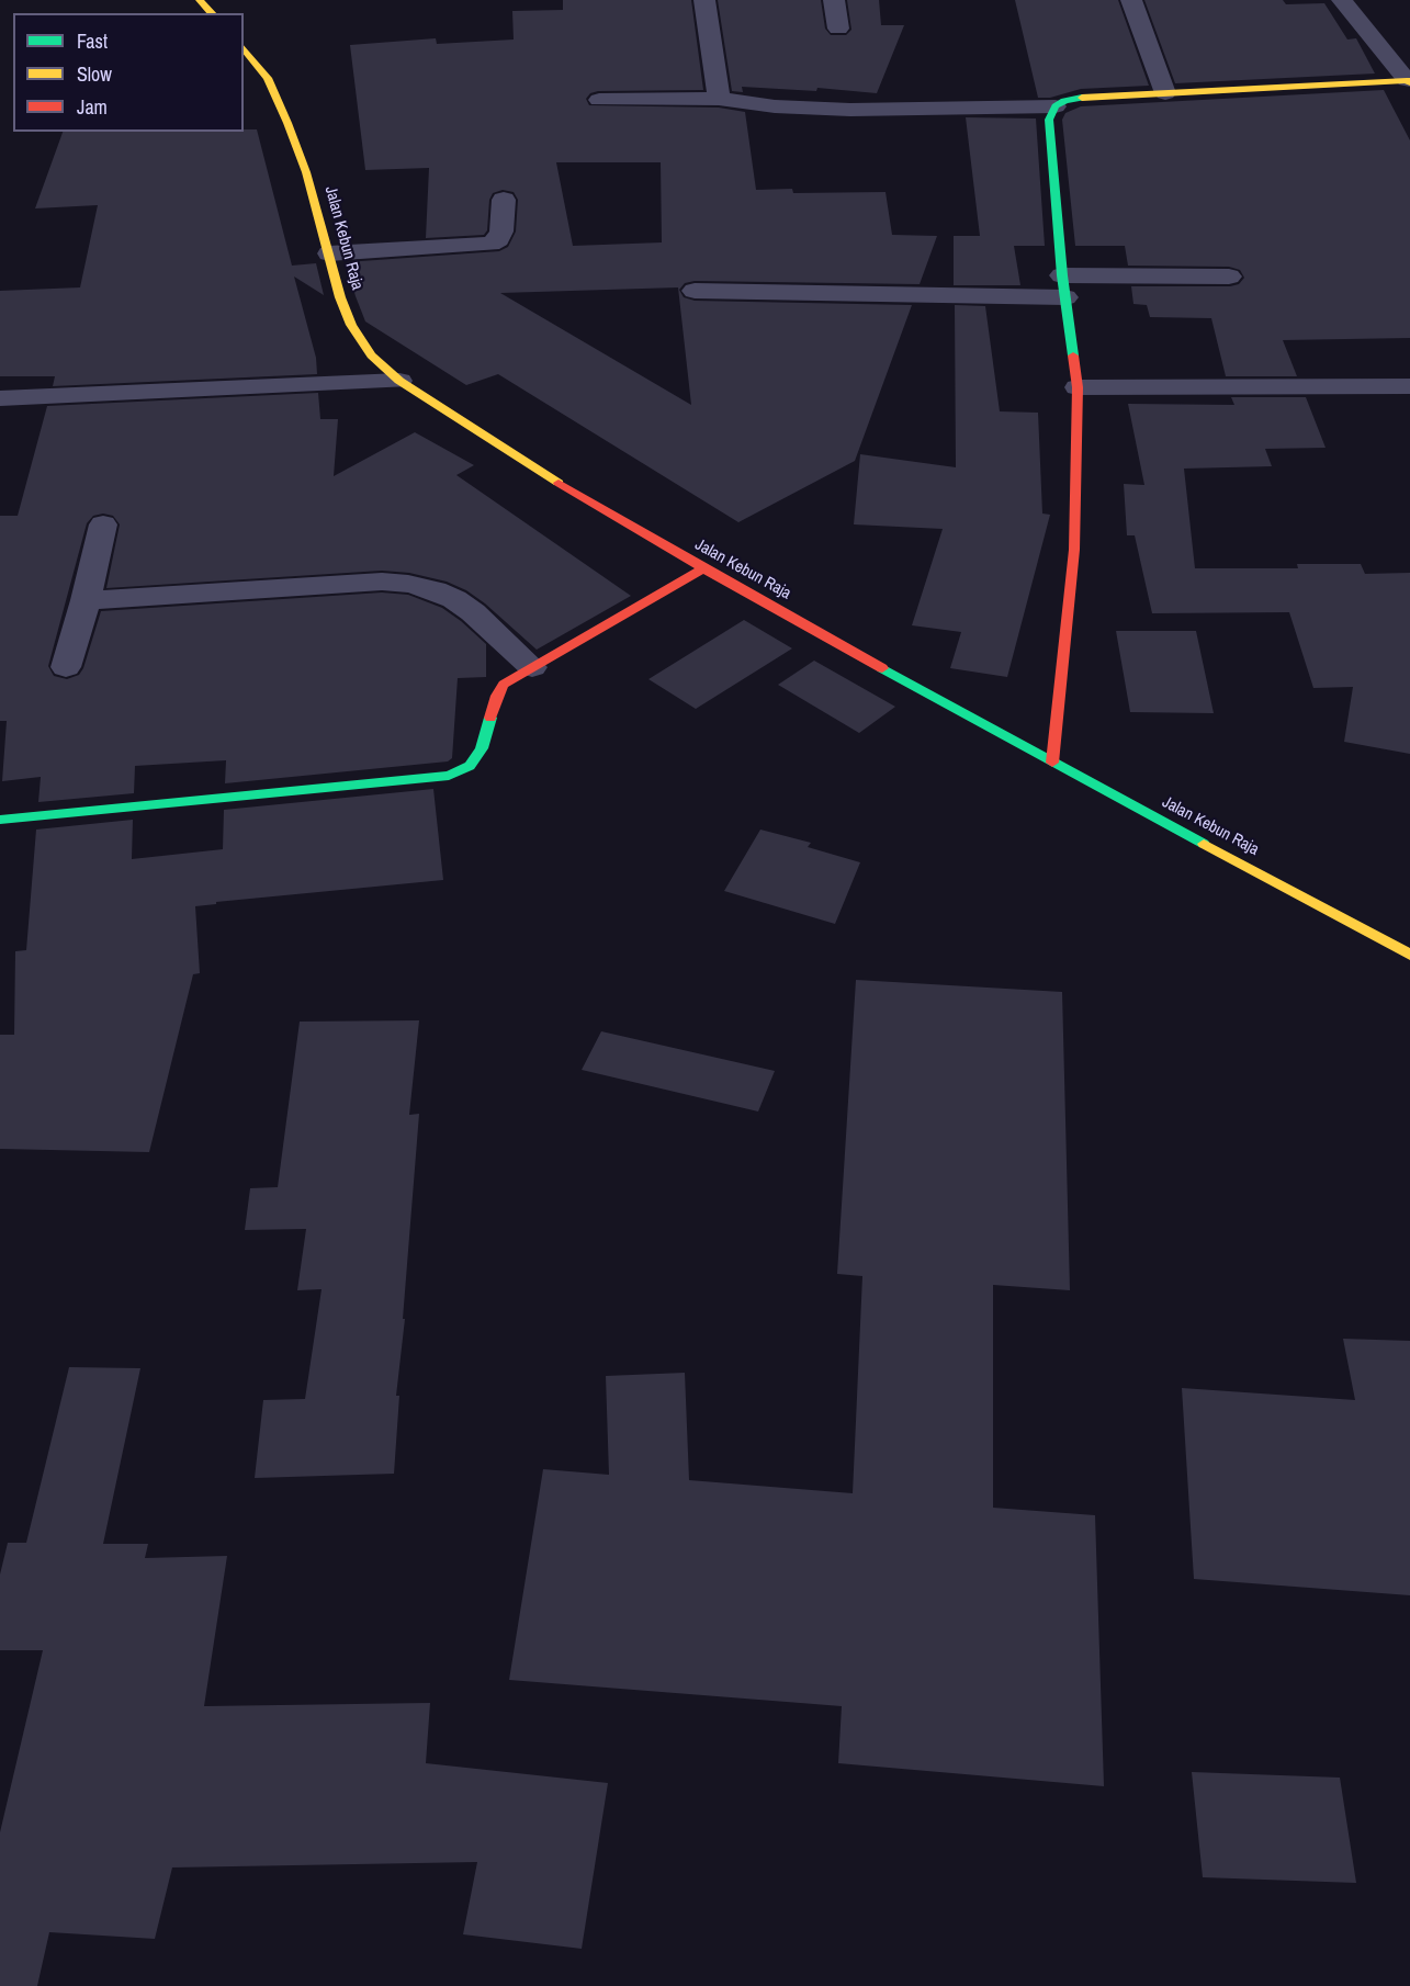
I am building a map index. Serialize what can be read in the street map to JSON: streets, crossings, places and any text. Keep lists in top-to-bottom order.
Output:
{
  "streets": {
    "street": ["Jalan Kebun Raja"]
  },
  "legend": ["Fast", "Slow", "Jam"]
}
